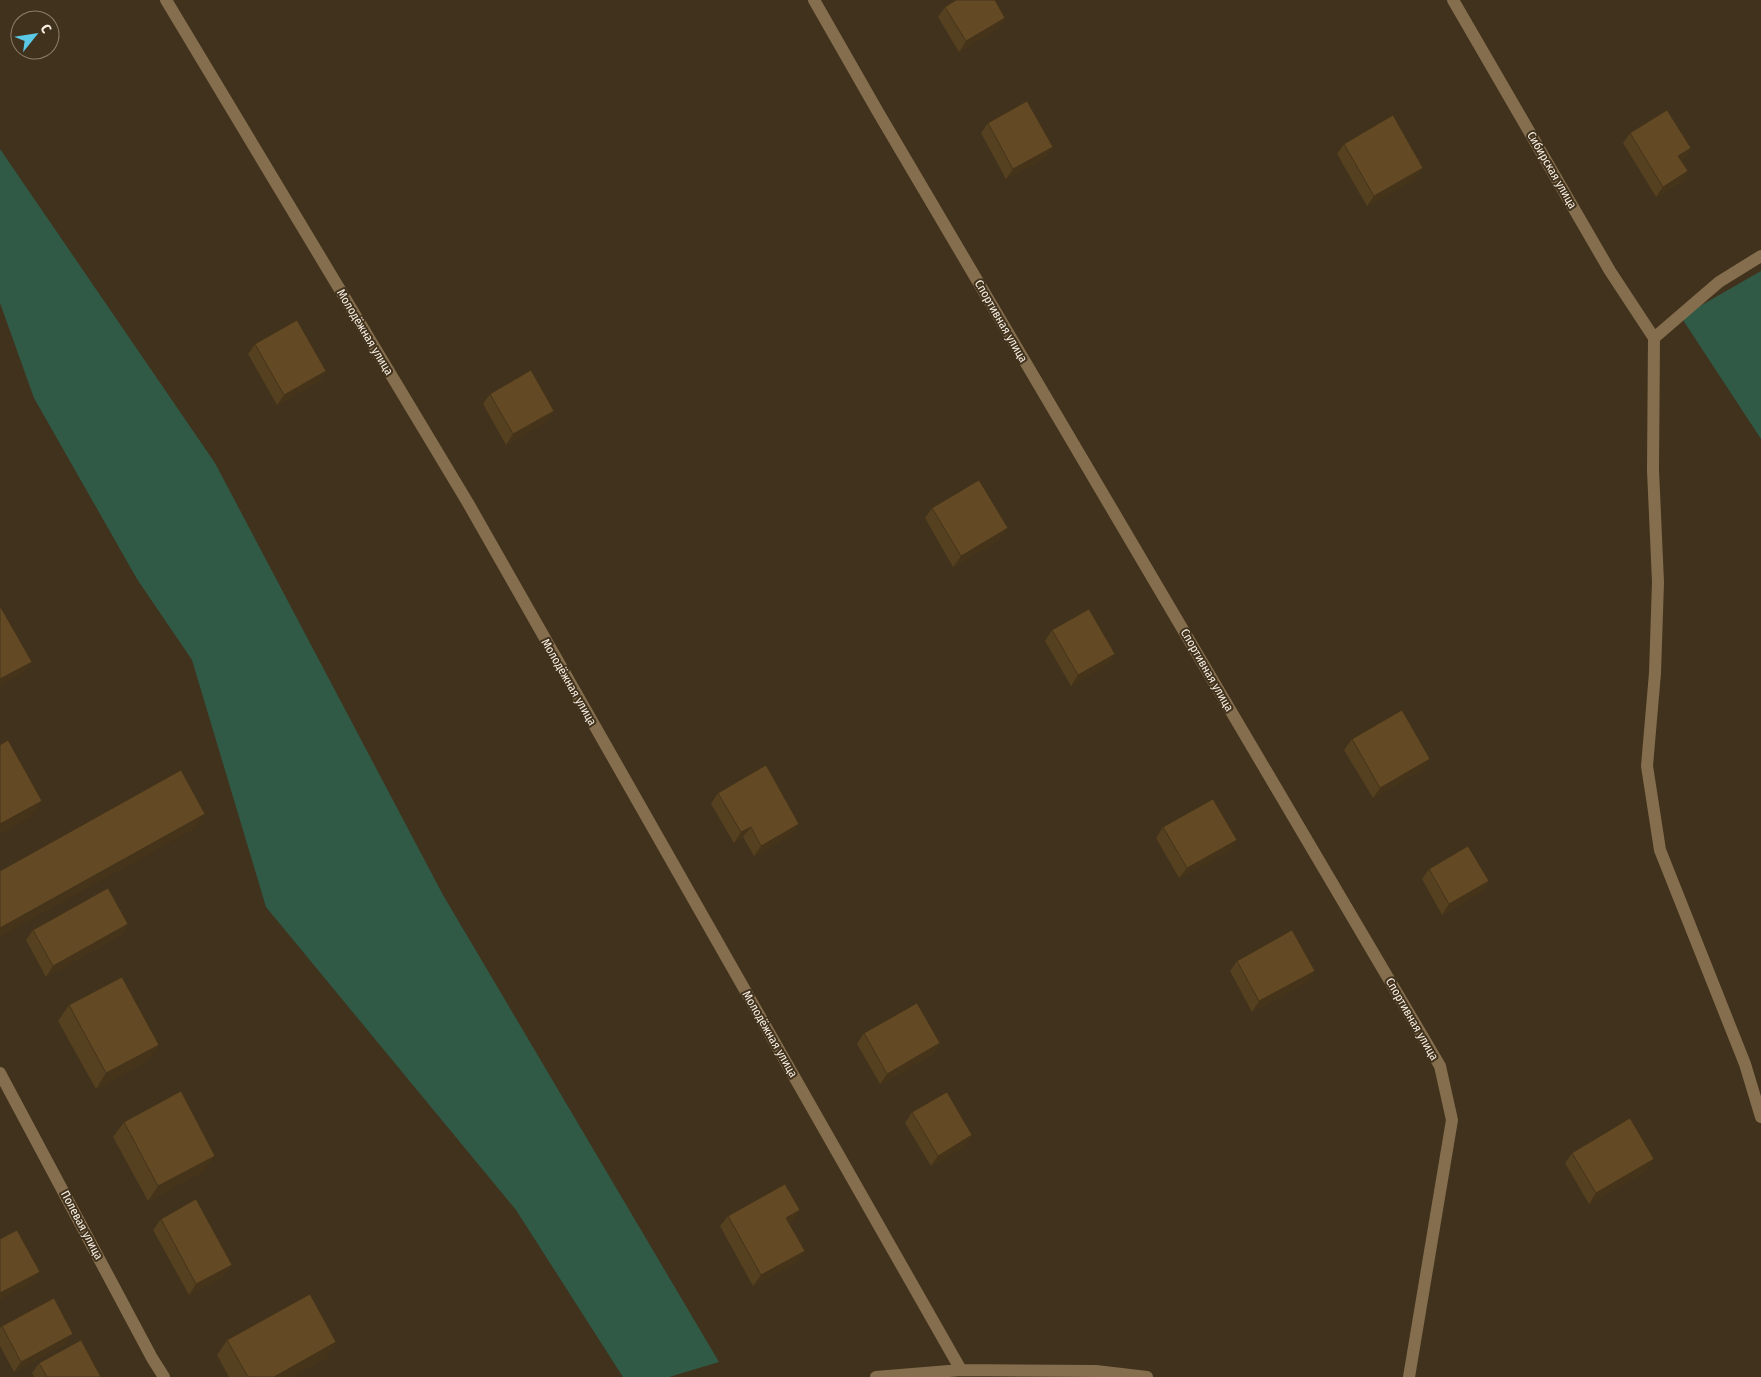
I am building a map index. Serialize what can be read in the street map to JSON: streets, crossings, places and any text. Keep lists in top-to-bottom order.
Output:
{
  "streets": {
    "street": [
      "Сибирская улица",
      "Спортивная улица",
      "Молодёжная улица",
      "Полевая улица"
    ]
  },
  "north": "top right"
}
